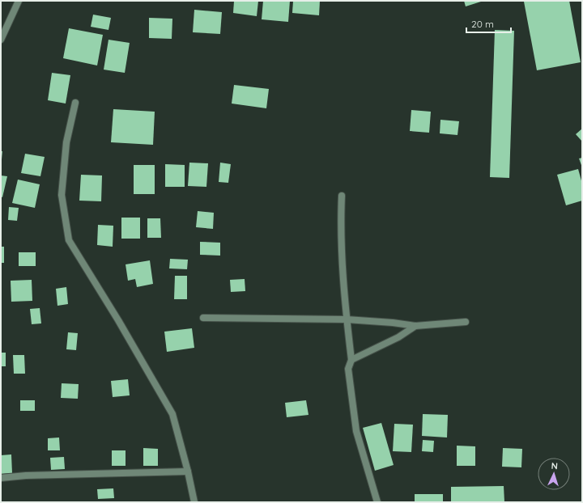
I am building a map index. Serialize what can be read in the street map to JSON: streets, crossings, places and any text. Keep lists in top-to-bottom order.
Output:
{
  "scale_bar": "20 m",
  "north": "top"
}
